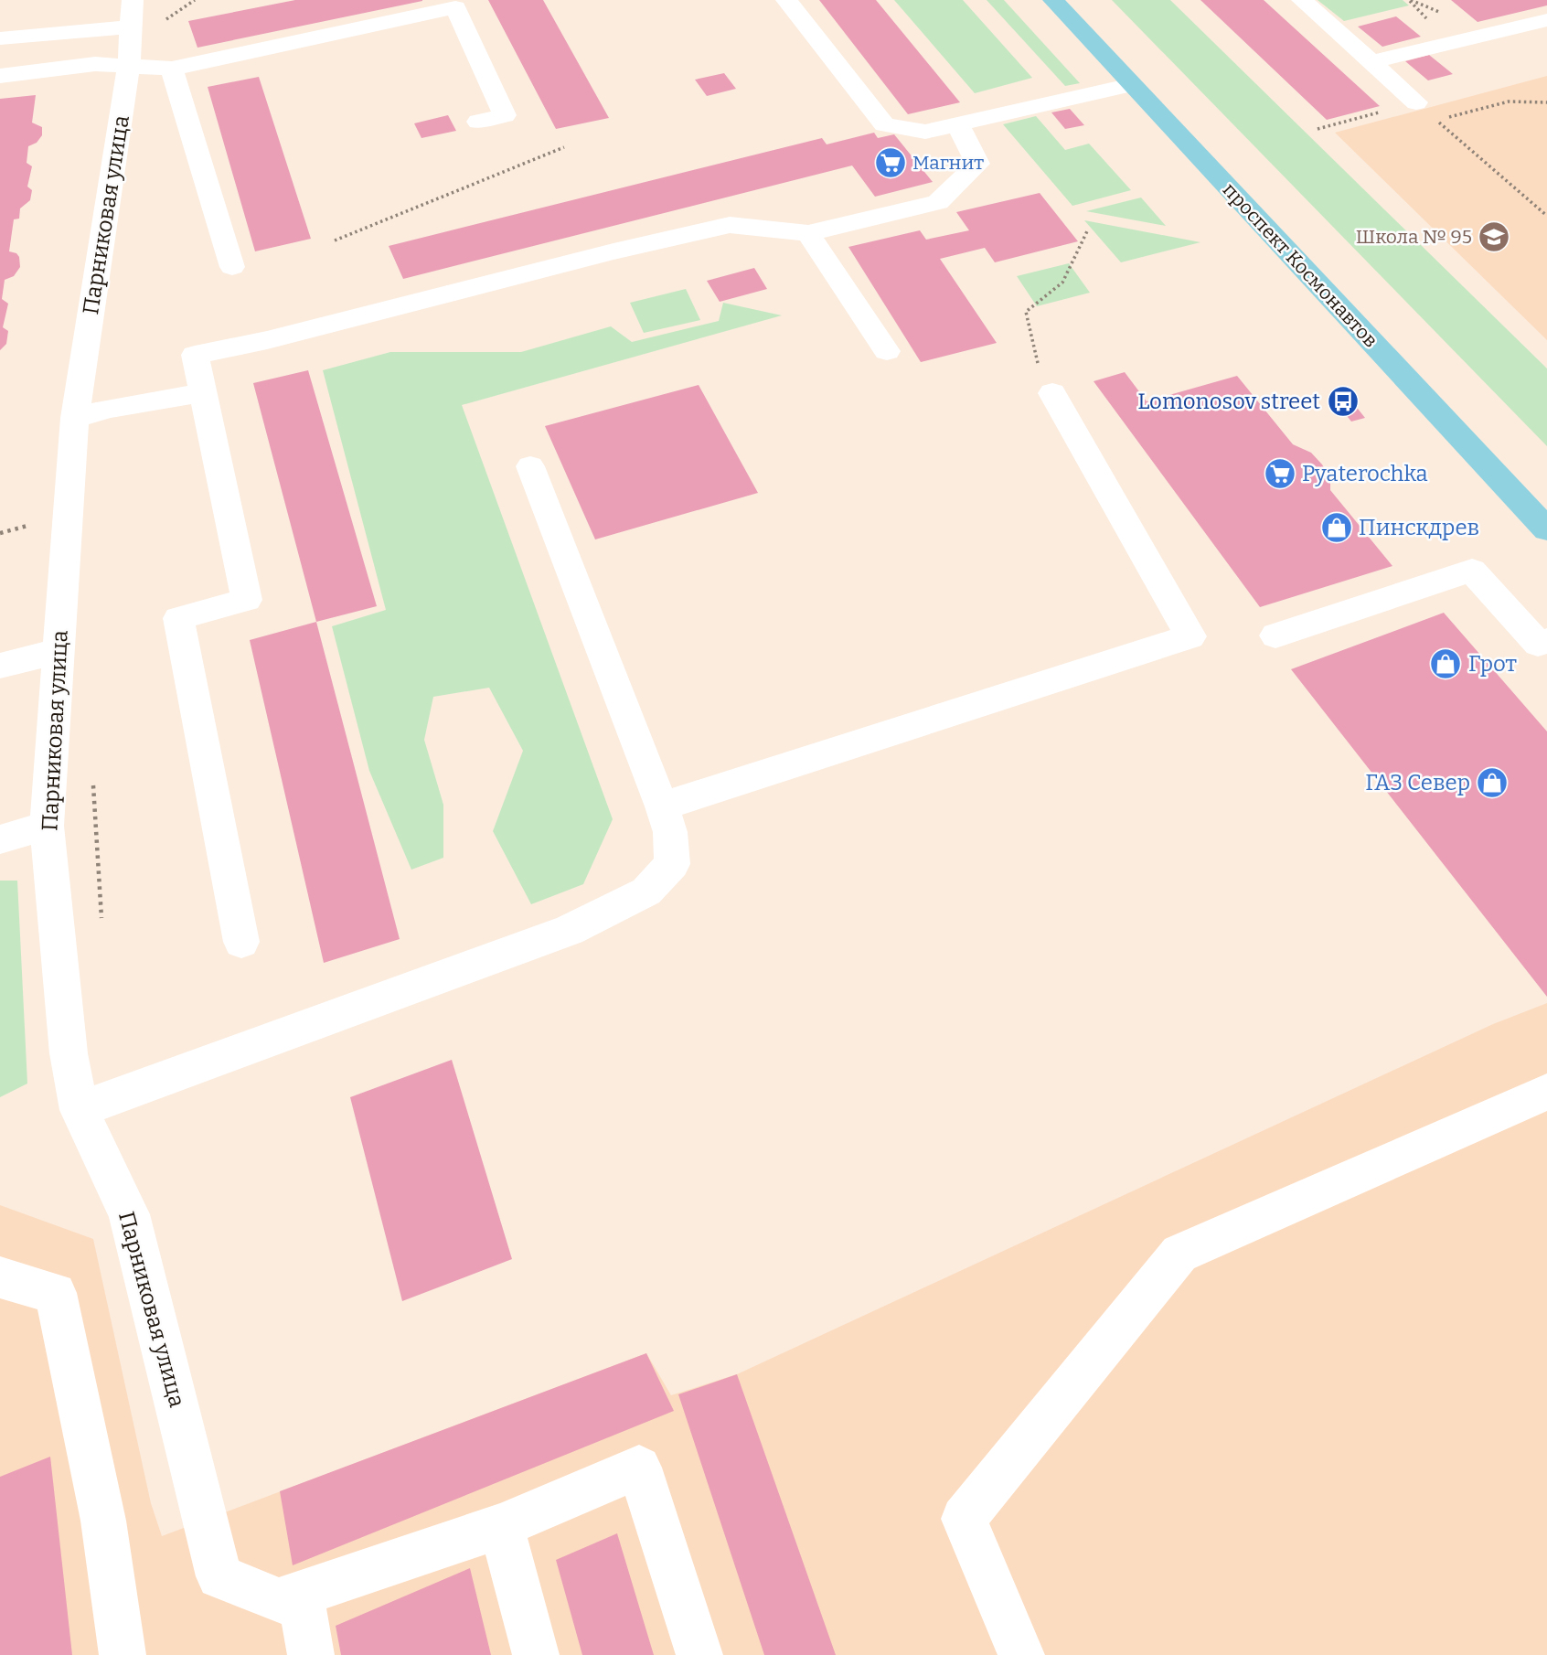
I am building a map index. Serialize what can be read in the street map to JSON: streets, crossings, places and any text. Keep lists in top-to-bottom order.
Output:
{
  "streets": {
    "main road": ["проспект Космонавтов"],
    "street": ["Парниковая улица"]
  },
  "places": {
    "supermarket": ["Магнит", "Pyaterochka"],
    "school or university": ["Школа № 95"],
    "bus stop": ["Lomonosov street"],
    "shop": ["Пинскдрев", "Грот", "ГАЗ Север"]
  }
}
